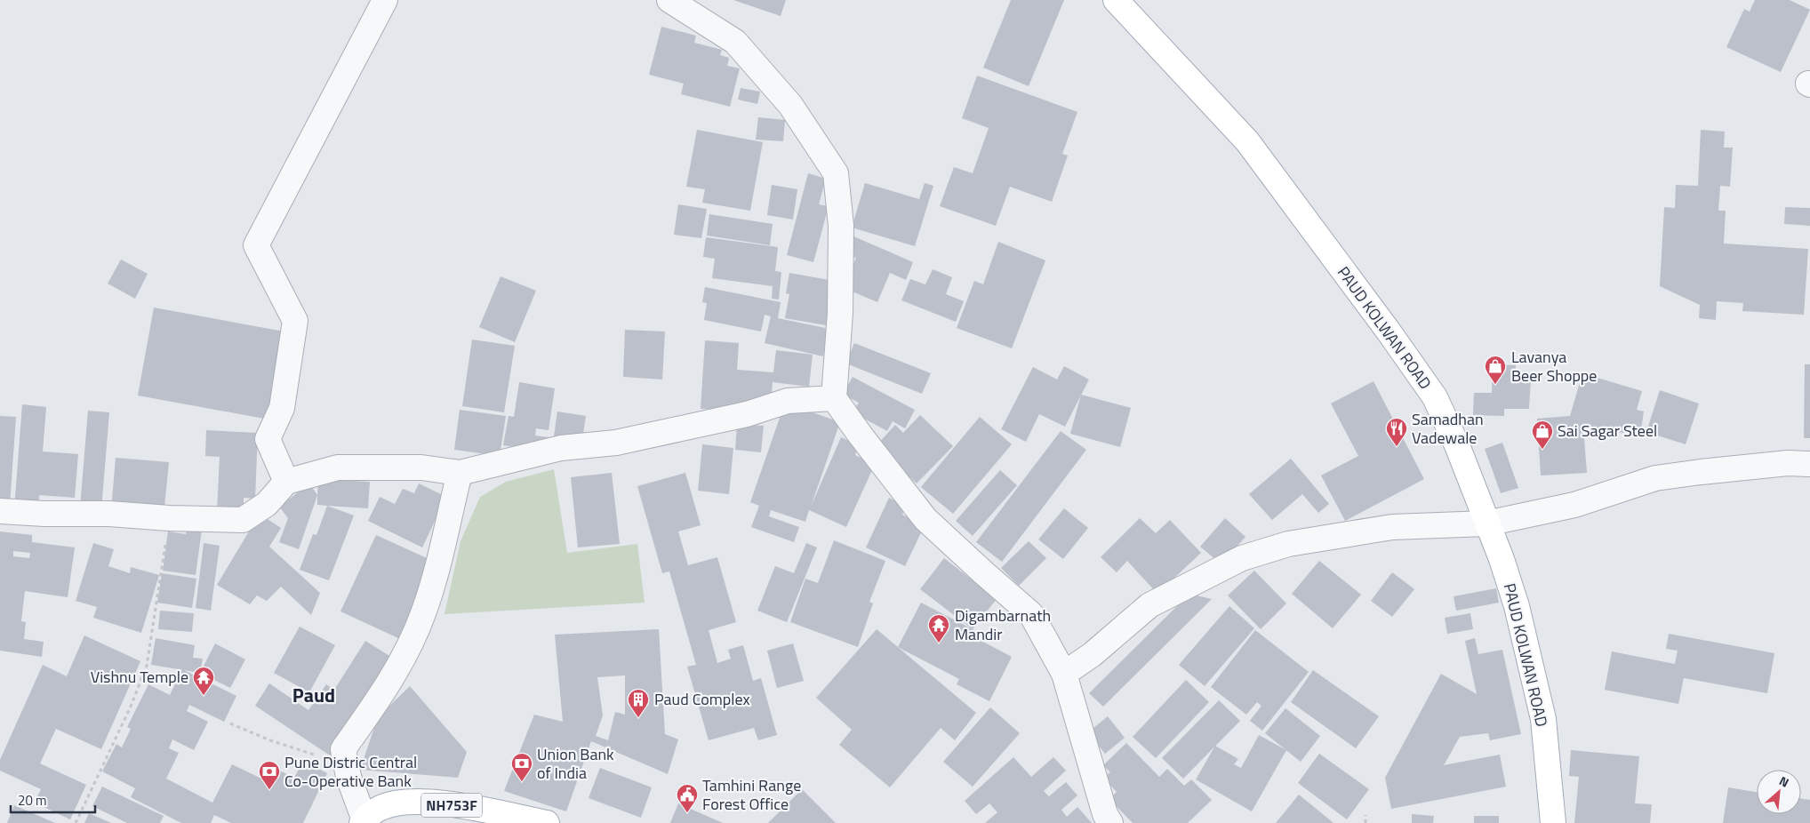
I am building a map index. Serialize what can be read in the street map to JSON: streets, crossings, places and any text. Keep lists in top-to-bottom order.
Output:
{
  "streets": {
    "main road": ["PAUD KOLWAN ROAD", "NH753F"]
  },
  "districts": ["Paud"],
  "places": {
    "shop": ["Lavanya Beer Shoppe", "Sai Sagar Steel"],
    "restaurant": ["Samadhan Vadewale"],
    "temple": ["Digambarnath Mandir", "Vishnu Temple"],
    "building": ["Paud Complex"],
    "bank": ["Union Bank of India", "Pune Distric Central Co-Operative Bank"],
    "public building": ["Tamhini Range Forest Office"]
  },
  "scale_bar": "20 m",
  "north": "top right"
}
